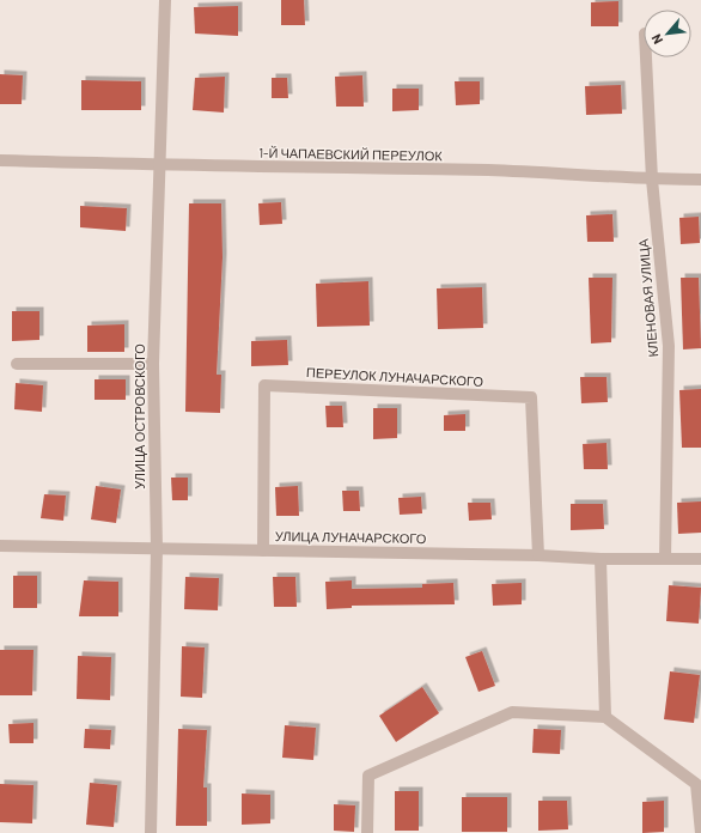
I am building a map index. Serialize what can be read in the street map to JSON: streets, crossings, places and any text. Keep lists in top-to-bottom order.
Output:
{
  "streets": {
    "street": [
      "1-Й ЧАПАЕВСКИЙ ПЕРЕУЛОК",
      "КЛЕНОВАЯ УЛИЦА",
      "ПЕРЕУЛОК ЛУНАЧАРСКОГО",
      "УЛИЦА ОСТРОВСКОГО",
      "УЛИЦА ЛУНАЧАРСКОГО"
    ]
  },
  "crossings": [
    ["1-Й ЧАПАЕВСКИЙ ПЕРЕУЛОК", "КЛЕНОВАЯ УЛИЦА"],
    ["1-Й ЧАПАЕВСКИЙ ПЕРЕУЛОК", "УЛИЦА ОСТРОВСКОГО"],
    ["КЛЕНОВАЯ УЛИЦА", "УЛИЦА ЛУНАЧАРСКОГО"],
    ["ПЕРЕУЛОК ЛУНАЧАРСКОГО", "УЛИЦА ЛУНАЧАРСКОГО"],
    ["УЛИЦА ОСТРОВСКОГО", "УЛИЦА ЛУНАЧАРСКОГО"]
  ],
  "north": "bottom left"
}
